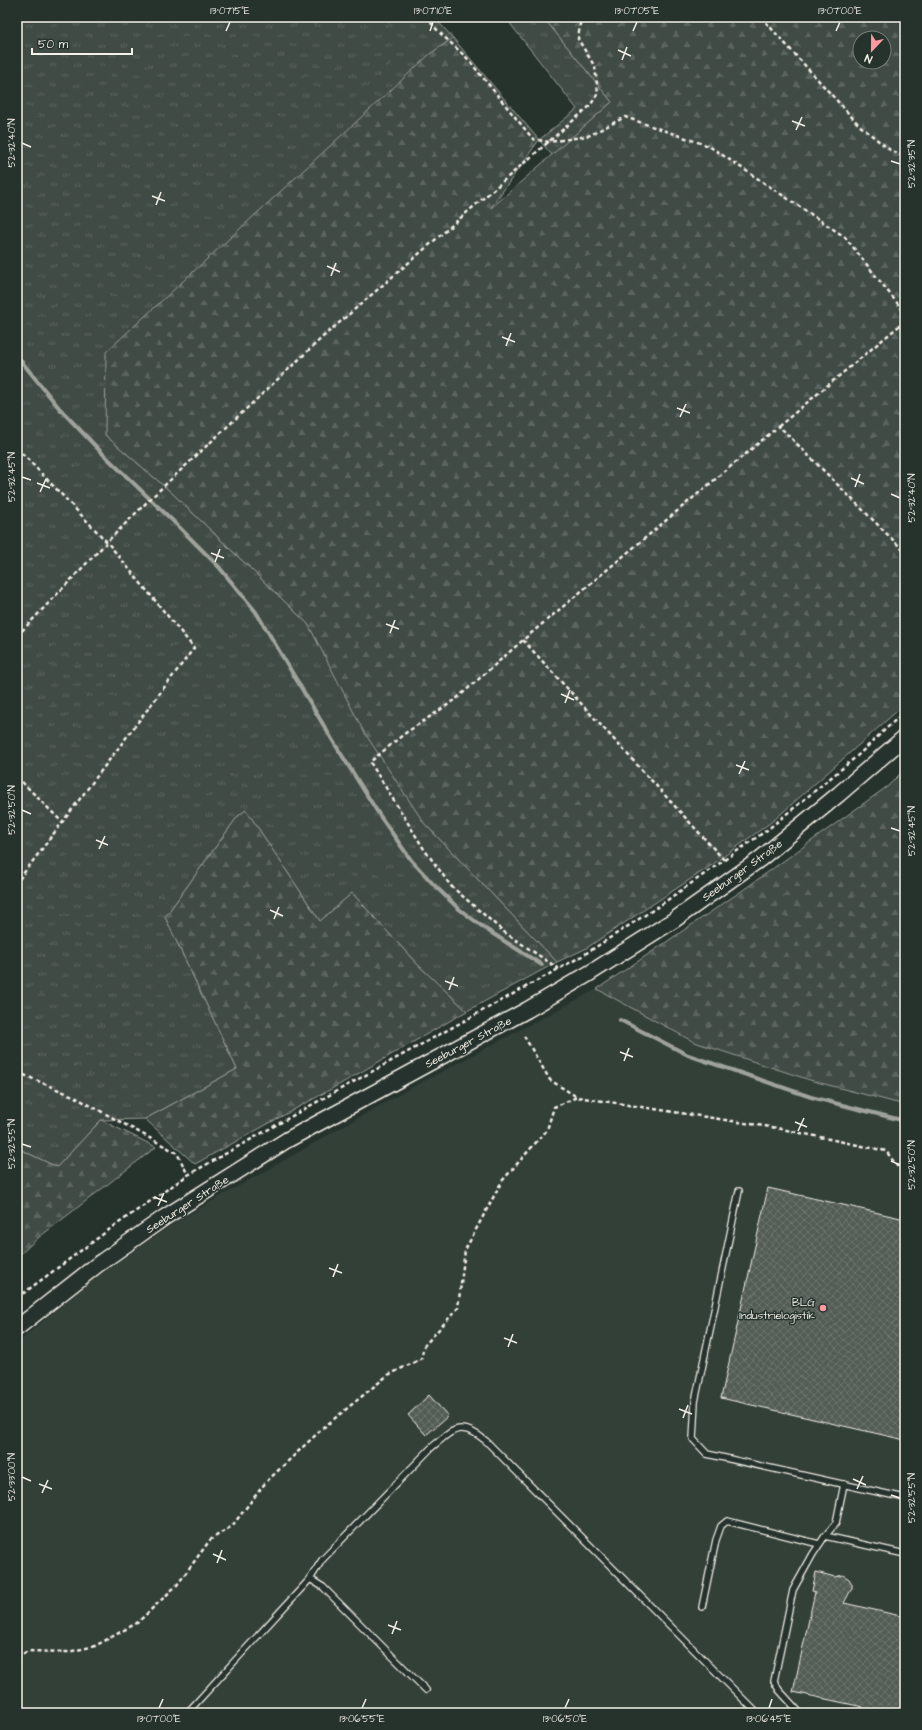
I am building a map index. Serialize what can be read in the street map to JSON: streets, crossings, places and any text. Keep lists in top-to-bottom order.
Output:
{
  "streets": {
    "main road": ["Seeburger Straße"]
  },
  "places": ["BLG Industrielogistik"],
  "scale_bar": "50 m",
  "north": "bottom",
  "coordinates": [
    "13°07'15\"E",
    "13°07'10\"E",
    "13°07'05\"E",
    "13°07'00\"E",
    "52°32'40\"N",
    "52°32'35\"N",
    "52°32'45\"N",
    "52°32'50\"N",
    "52°32'55\"N",
    "52°33'00\"N",
    "13°06'55\"E",
    "13°06'50\"E",
    "13°06'45\"E"
  ]
}
